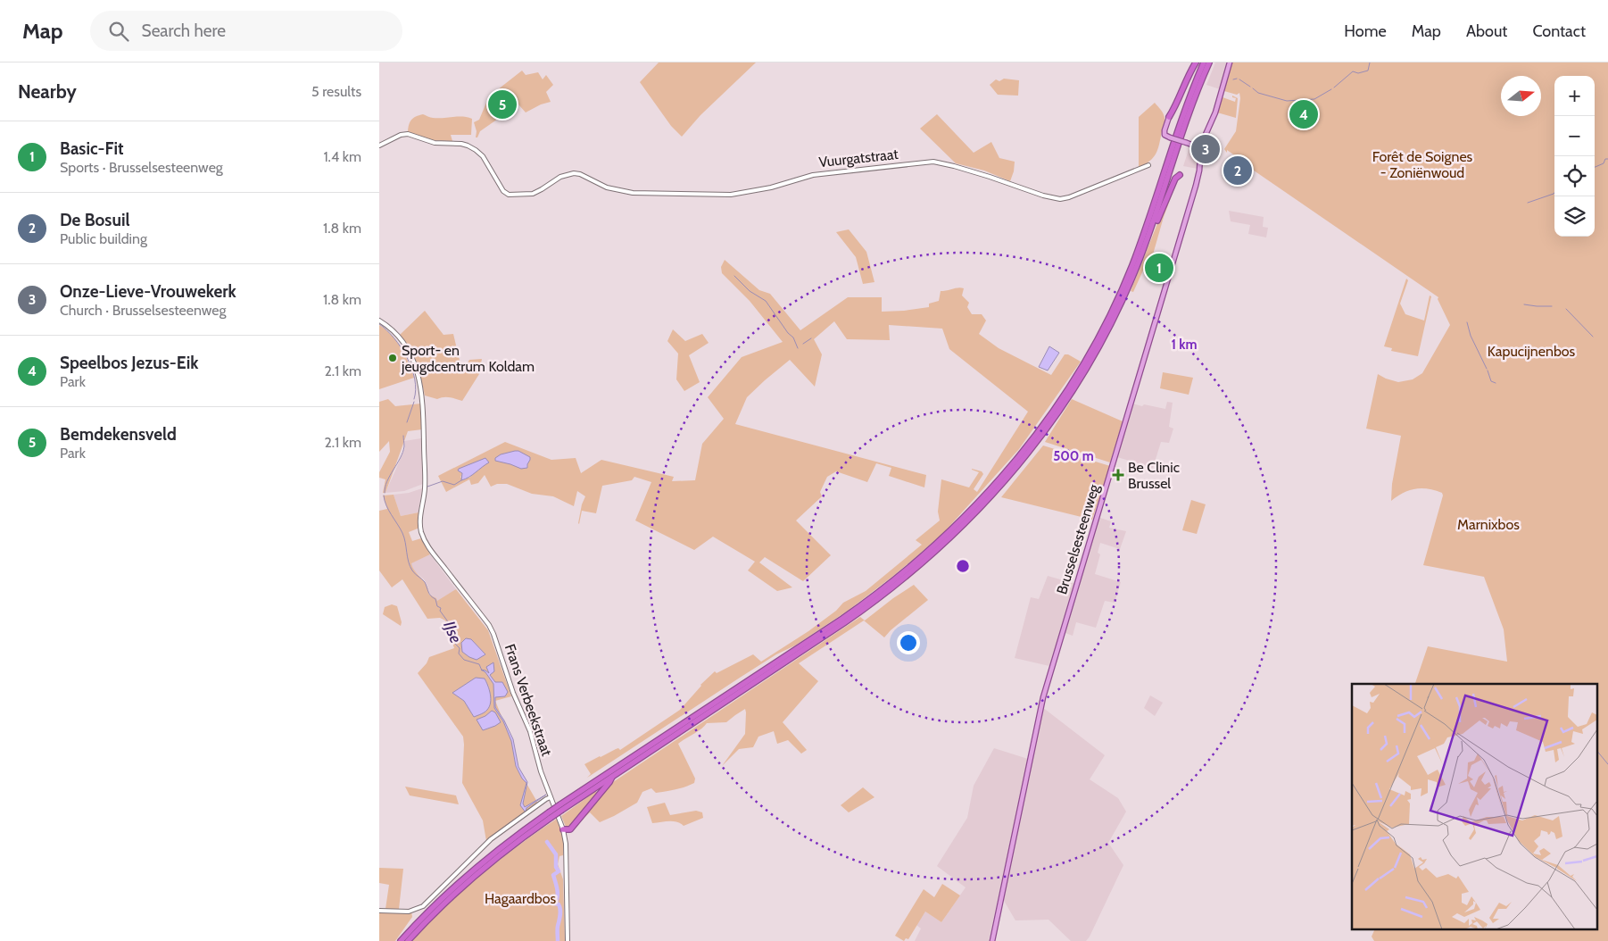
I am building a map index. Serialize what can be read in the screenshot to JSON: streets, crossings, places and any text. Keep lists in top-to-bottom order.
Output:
{
  "streets": {
    "main road": ["Brusselsesteenweg"],
    "street": ["Vuurgatstraat", "Frans Verbeekstraat"]
  },
  "water": ["IJse"],
  "parks": [
    "Forêt de Soignes - Zoniënwoud",
    "Kapucijnenbos",
    "Marnixbos",
    "Hagaardbos"
  ],
  "places": {
    "other": ["Sport- en jeugdcentrum Koldam"],
    "health": ["Be Clinic Brussel"]
  },
  "north": "right",
  "page": {
    "header": "Map",
    "search": "Search here",
    "nav": [
      "Home",
      "Map",
      "About",
      "Contact"
    ],
    "heading": ["Nearby", "5 results"],
    "map_buttons": ["+", "−"],
    "pins": [
      "5",
      "4",
      "3",
      "2",
      "1"
    ],
    "list": [
      {
        "mark": "1",
        "name": "Basic-Fit",
        "note": "Sports · Brusselsesteenweg",
        "value": "1.4 km"
      },
      {
        "mark": "2",
        "name": "De Bosuil",
        "note": "Public building",
        "value": "1.8 km"
      },
      {
        "mark": "3",
        "name": "Onze-Lieve-Vrouwekerk",
        "note": "Church · Brusselsesteenweg",
        "value": "1.8 km"
      },
      {
        "mark": "4",
        "name": "Speelbos Jezus-Eik",
        "note": "Park",
        "value": "2.1 km"
      },
      {
        "mark": "5",
        "name": "Bemdekensveld",
        "note": "Park",
        "value": "2.1 km"
      }
    ]
  },
  "rings": ["1 km", "500 m"]
}
